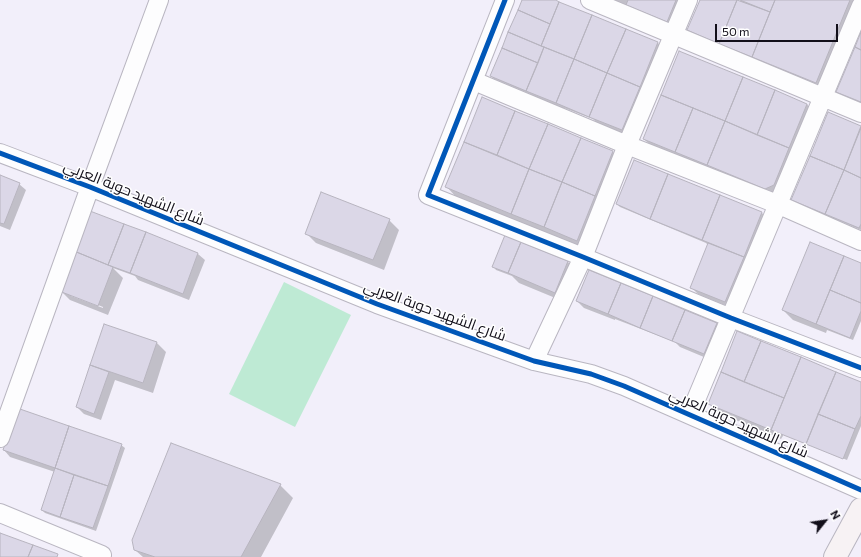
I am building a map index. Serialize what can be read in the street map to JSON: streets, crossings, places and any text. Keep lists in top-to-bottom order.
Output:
{
  "streets": {
    "street": ["شارع الشهيد حوبة العربي"]
  },
  "scale_bar": "50 m",
  "north": "top right"
}
